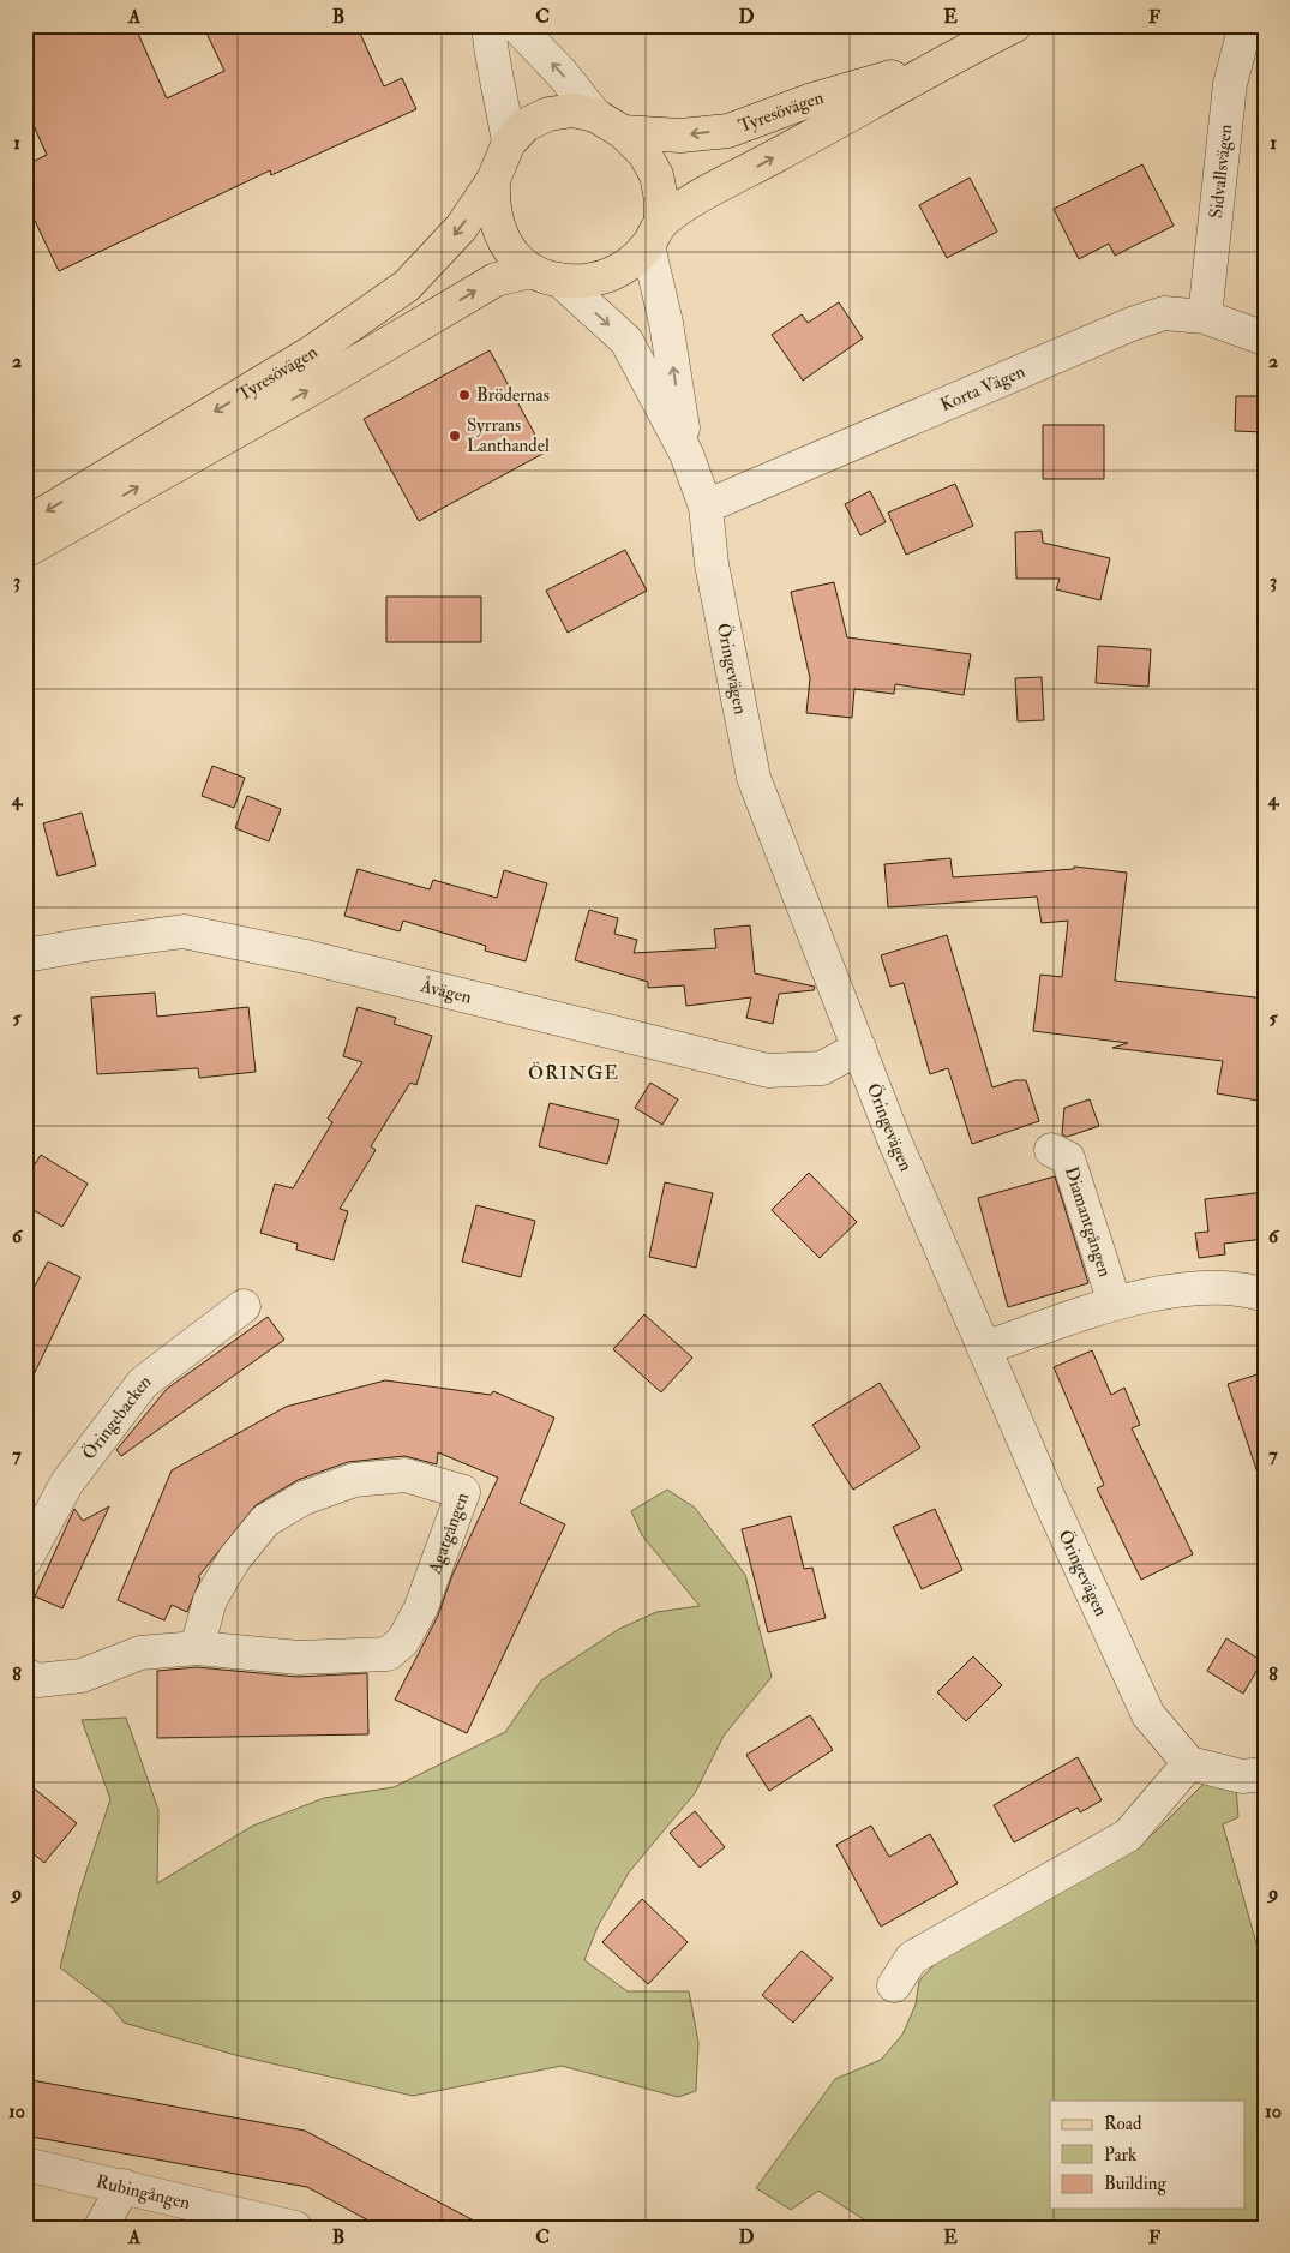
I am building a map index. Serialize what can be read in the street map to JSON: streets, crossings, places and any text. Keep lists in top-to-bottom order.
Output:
{
  "streets": {
    "main road": ["Tyresövägen"],
    "street": [
      "Sidvallsvägen",
      "Korta Vägen",
      "Öringevägen",
      "Åvägen",
      "Diamantgången",
      "Öringebacken",
      "Agatgången",
      "Rubingången"
    ]
  },
  "crossings": [
    ["Tyresövägen", "Öringevägen"],
    ["Sidvallsvägen", "Korta Vägen"],
    ["Korta Vägen", "Öringevägen"],
    ["Öringevägen", "Åvägen"]
  ],
  "districts": ["ÖRINGE"],
  "places": ["Brödernas", "Syrrans Lanthandel"],
  "legend": ["Road", "Park", "Building"],
  "grid": {
    "columns": [
      "A",
      "B",
      "C",
      "D",
      "E",
      "F"
    ],
    "rows": [
      "1",
      "2",
      "3",
      "4",
      "5",
      "6",
      "7",
      "8",
      "9",
      "10"
    ]
  }
}
